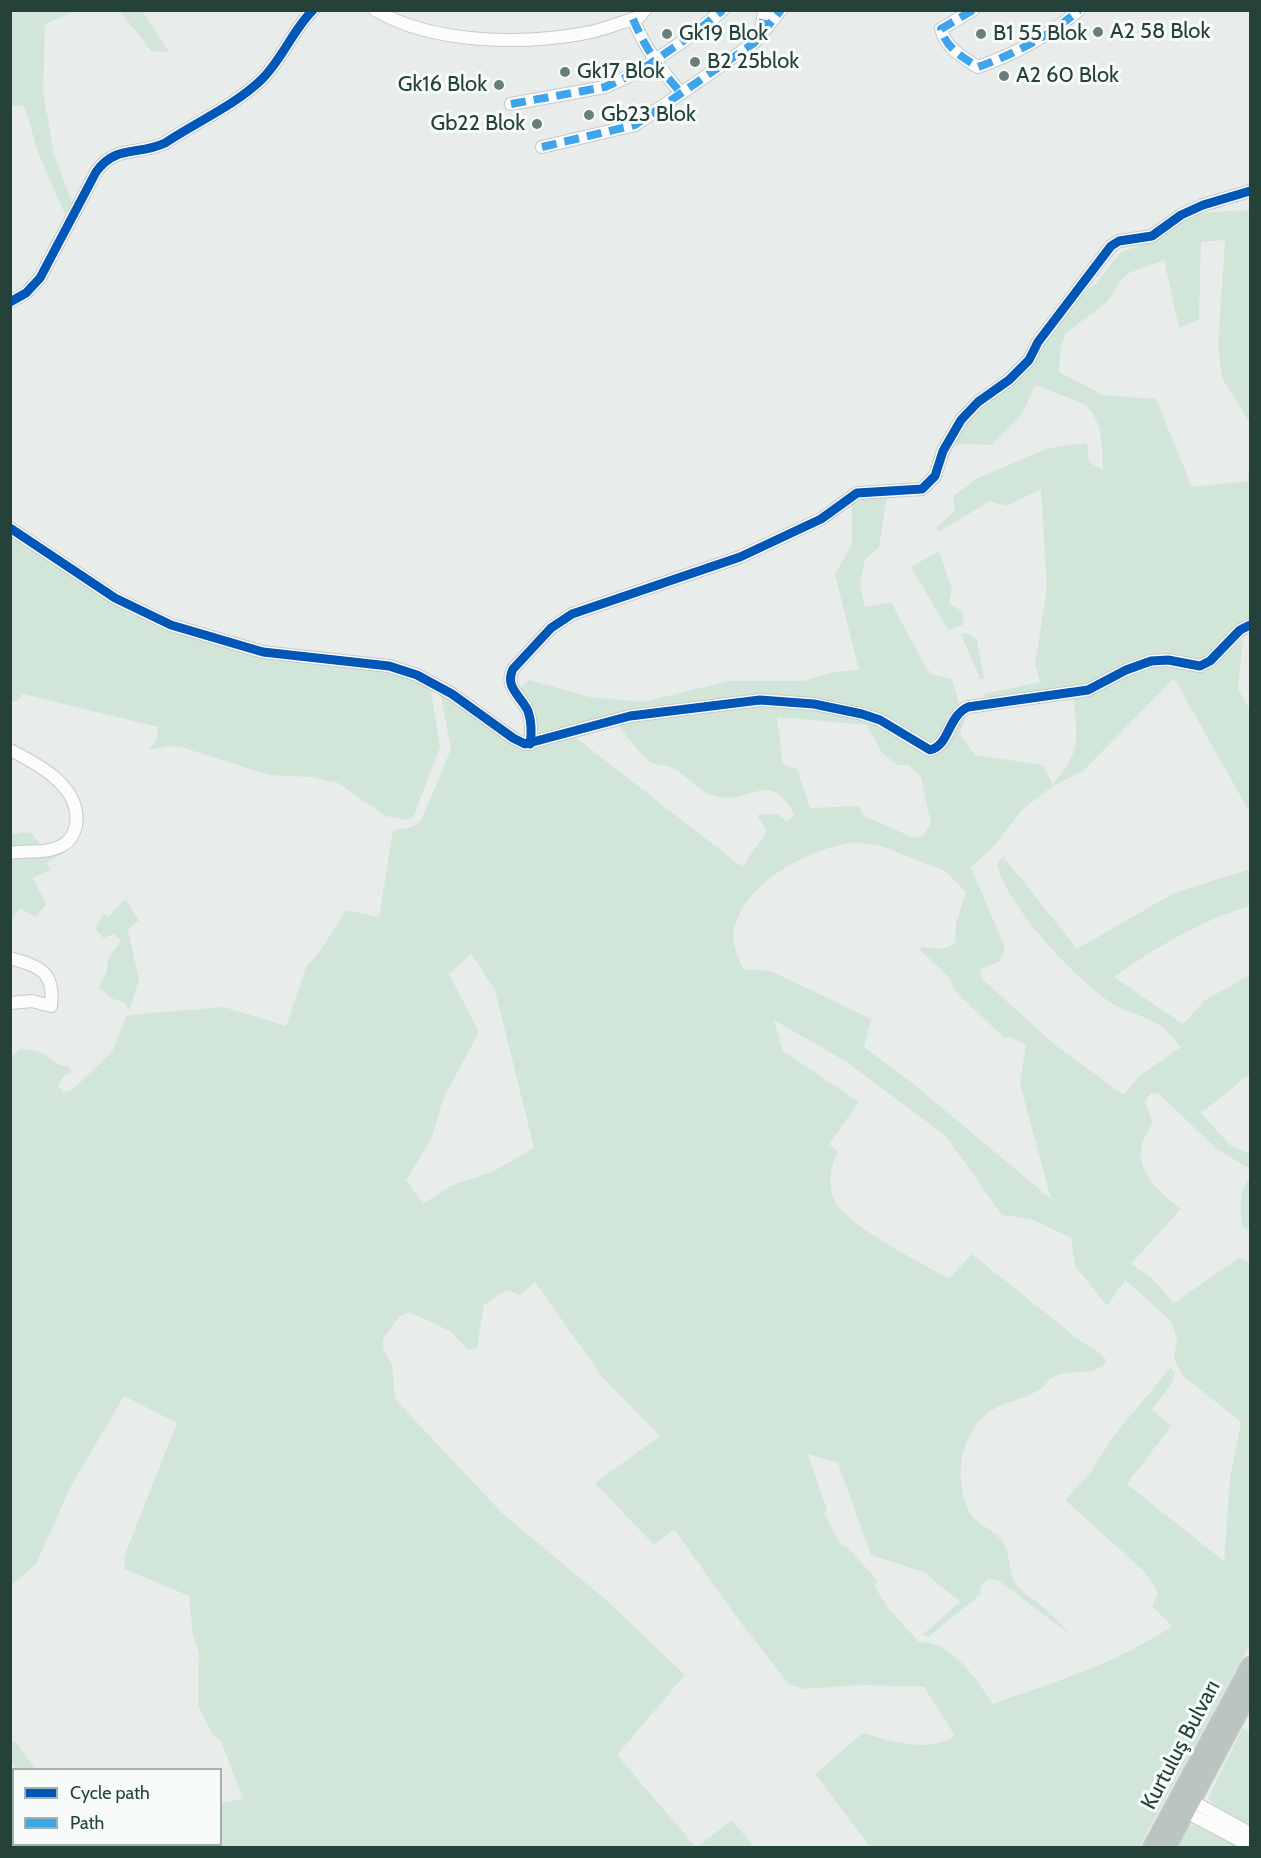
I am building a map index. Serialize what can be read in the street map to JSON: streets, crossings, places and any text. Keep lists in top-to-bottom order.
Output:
{
  "streets": {
    "highway": ["Kurtuluş Bulvarı"]
  },
  "places": [
    "A2 58 Blok",
    "Gk19 Blok",
    "B1 55 Blok",
    "B2 25blok",
    "Gk17 Blok",
    "A2 60 Blok",
    "Gk16 Blok",
    "Gb23 Blok",
    "Gb22 Blok"
  ],
  "legend": ["Cycle path", "Path"]
}
